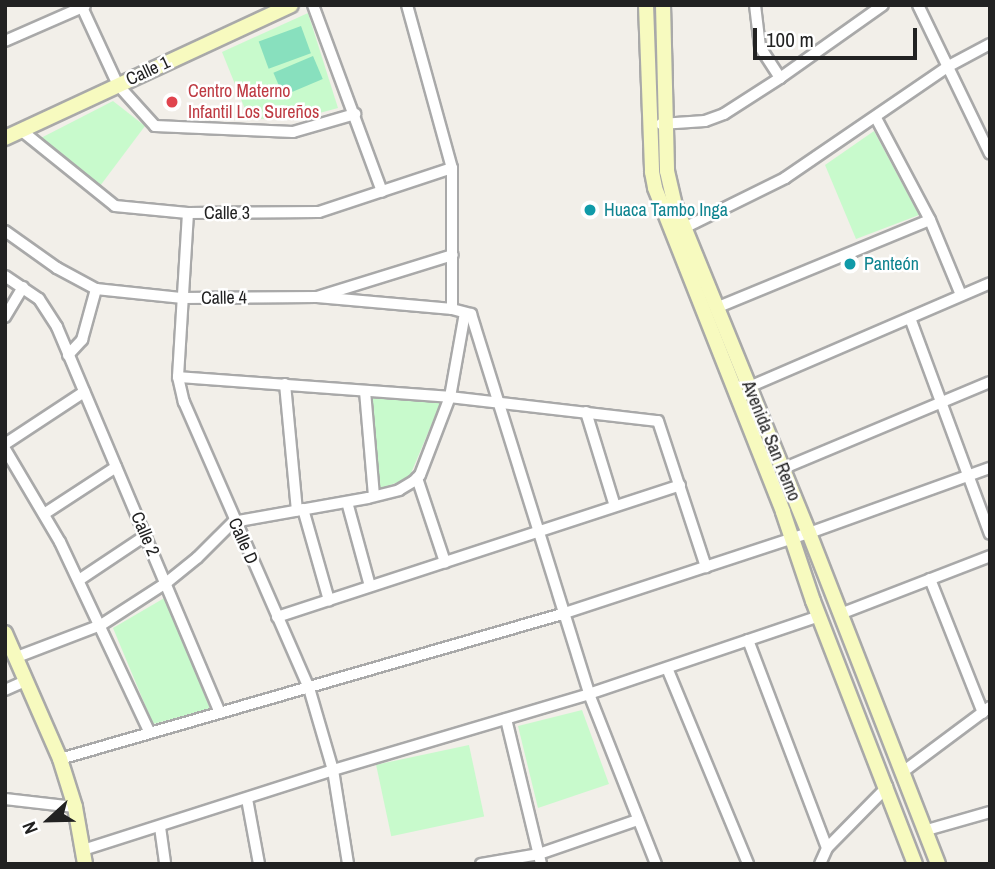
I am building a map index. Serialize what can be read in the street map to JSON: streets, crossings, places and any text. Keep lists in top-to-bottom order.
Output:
{
  "streets": {
    "main road": ["Calle 1", "Avenida San Remo"],
    "street": [
      "Calle 3",
      "Calle 4",
      "Calle 2",
      "Calle D"
    ]
  },
  "crossings": [
    ["Calle 1", "Calle 3"],
    ["Calle 3", "Calle D"],
    ["Calle 4", "Calle D"]
  ],
  "places": ["Centro Materno Infantil Los Sureños", "Huaca Tambo Inga", "Panteón"],
  "scale_bar": "100 m",
  "north": "left"
}
